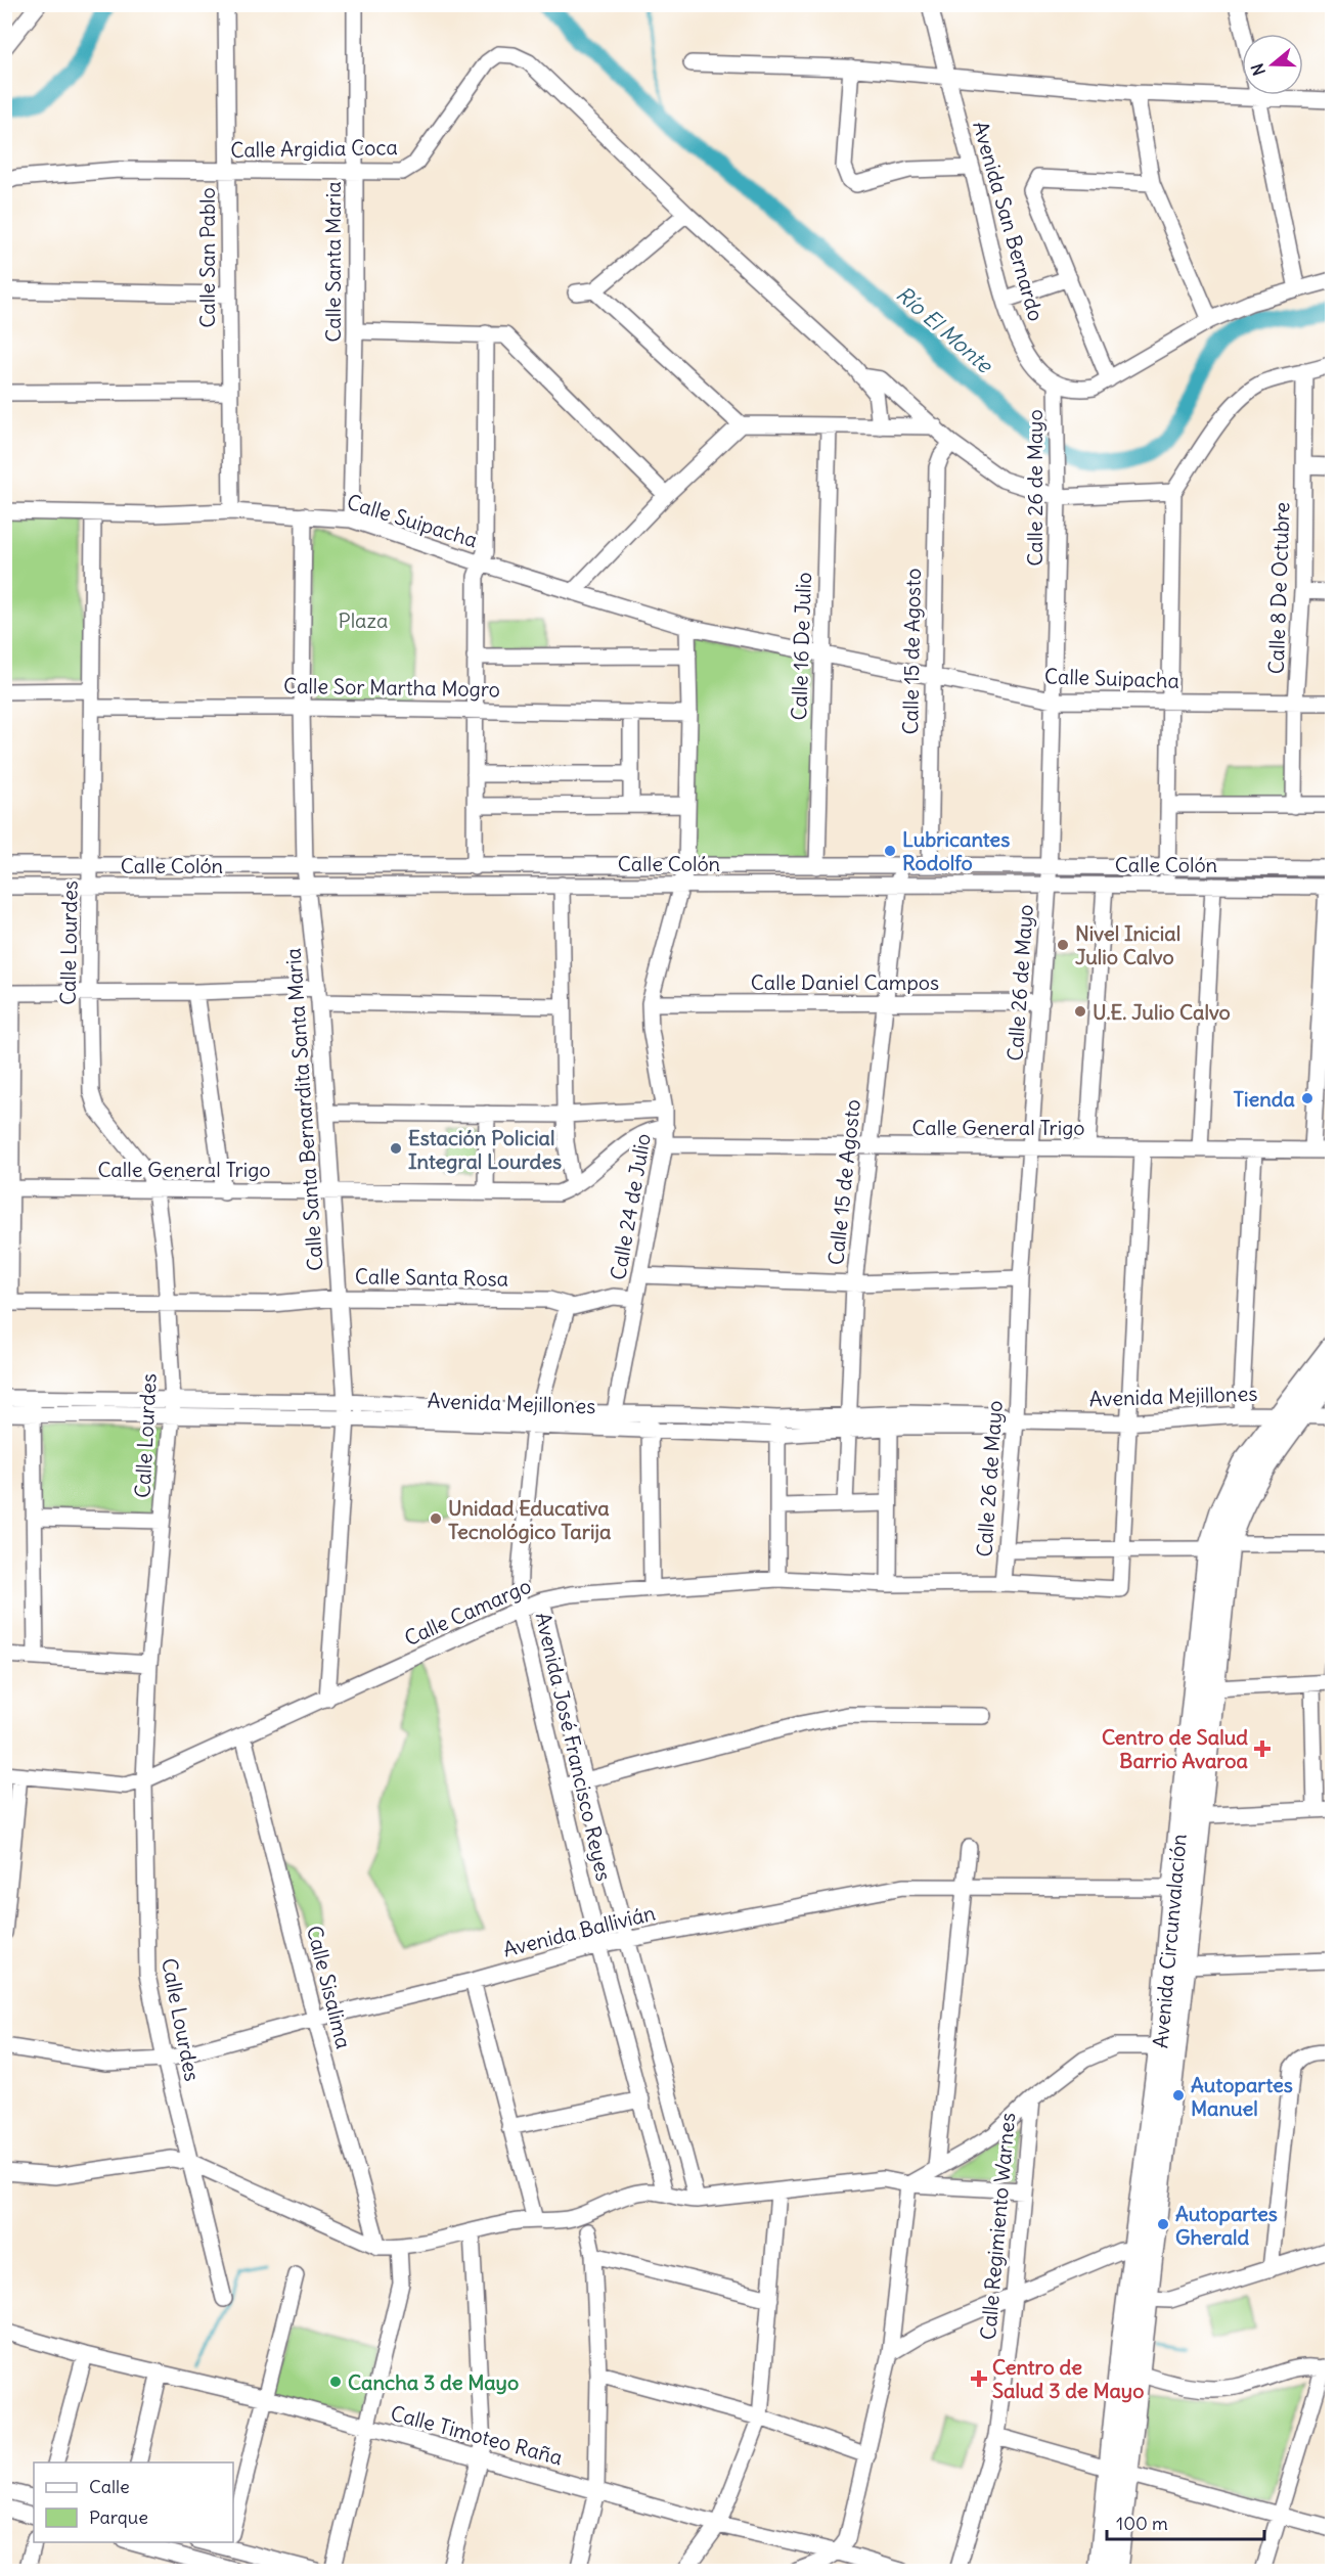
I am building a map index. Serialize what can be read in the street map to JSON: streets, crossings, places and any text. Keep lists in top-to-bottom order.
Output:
{
  "streets": {
    "highway": ["Avenida Circunvalación"],
    "street": [
      "Calle Argidia Coca",
      "Avenida San Bernardo",
      "Calle San Pablo",
      "Calle Santa Maria",
      "Calle 26 de Mayo",
      "Calle Suipacha",
      "Calle 8 De Octubre",
      "Calle 16 De Julio",
      "Calle 15 de Agosto",
      "Calle Sor Martha Mogro",
      "Calle Colón",
      "Calle Lourdes",
      "Calle Daniel Campos",
      "Calle Santa Bernardita Santa Maria",
      "Calle General Trigo",
      "Calle 24 de Julio",
      "Calle Santa Rosa",
      "Avenida Mejillones",
      "Calle Camargo",
      "Avenida José Francisco Reyes",
      "Avenida Ballivián",
      "Calle Sisalima",
      "Calle Regimiento Warnes",
      "Calle Timoteo Raña"
    ]
  },
  "crossings": [
    ["Calle Argidia Coca", "Calle San Pablo"],
    ["Calle Argidia Coca", "Calle Santa Maria"],
    ["Avenida San Bernardo", "Calle 26 de Mayo"],
    ["Calle San Pablo", "Calle Suipacha"],
    ["Calle Santa Maria", "Calle Suipacha"],
    ["Calle 26 de Mayo", "Calle Suipacha"],
    ["Calle 26 de Mayo", "Calle Colón"],
    ["Calle 26 de Mayo", "Calle Daniel Campos"],
    ["Calle 26 de Mayo", "Calle General Trigo"],
    ["Calle 26 de Mayo", "Avenida Mejillones"],
    ["Calle 26 de Mayo", "Calle Camargo"],
    ["Calle Suipacha", "Calle 8 De Octubre"],
    ["Calle Suipacha", "Calle 16 De Julio"],
    ["Calle Suipacha", "Calle 15 de Agosto"],
    ["Calle Suipacha", "Calle Lourdes"],
    ["Calle Suipacha", "Calle Santa Bernardita Santa Maria"],
    ["Calle Suipacha", "Calle 24 de Julio"],
    ["Calle 16 De Julio", "Calle Colón"],
    ["Calle 15 de Agosto", "Calle Colón"],
    ["Calle 15 de Agosto", "Calle Daniel Campos"],
    ["Calle 15 de Agosto", "Calle General Trigo"],
    ["Calle 15 de Agosto", "Avenida Mejillones"],
    ["Calle Sor Martha Mogro", "Calle Lourdes"],
    ["Calle Sor Martha Mogro", "Calle Santa Bernardita Santa Maria"],
    ["Calle Sor Martha Mogro", "Calle 24 de Julio"],
    ["Calle Colón", "Calle Lourdes"],
    ["Calle Colón", "Calle Santa Bernardita Santa Maria"],
    ["Calle Colón", "Calle 24 de Julio"],
    ["Calle Lourdes", "Calle General Trigo"],
    ["Calle Lourdes", "Calle Santa Rosa"],
    ["Calle Lourdes", "Avenida Mejillones"],
    ["Calle Lourdes", "Calle Camargo"],
    ["Calle Lourdes", "Avenida Ballivián"],
    ["Calle Daniel Campos", "Calle 24 de Julio"],
    ["Calle Santa Bernardita Santa Maria", "Calle General Trigo"],
    ["Calle Santa Bernardita Santa Maria", "Calle Santa Rosa"],
    ["Calle Santa Bernardita Santa Maria", "Avenida Mejillones"],
    ["Calle Santa Bernardita Santa Maria", "Calle Camargo"],
    ["Calle General Trigo", "Calle 24 de Julio"],
    ["Calle 24 de Julio", "Calle Santa Rosa"],
    ["Calle 24 de Julio", "Avenida Mejillones"],
    ["Calle Santa Rosa", "Avenida José Francisco Reyes"],
    ["Avenida Mejillones", "Avenida José Francisco Reyes"],
    ["Avenida Mejillones", "Avenida Circunvalación"],
    ["Calle Camargo", "Avenida José Francisco Reyes"],
    ["Calle Camargo", "Calle Sisalima"],
    ["Avenida José Francisco Reyes", "Avenida Ballivián"],
    ["Avenida Ballivián", "Avenida Circunvalación"],
    ["Avenida Ballivián", "Calle Sisalima"]
  ],
  "water": ["Río El Monte"],
  "parks": ["Plaza"],
  "places": {
    "other": [
      "Lubricantes Rodolfo",
      "Nivel Inicial Julio Calvo",
      "U.E. Julio Calvo",
      "Tienda",
      "Estación Policial Integral Lourdes",
      "Unidad Educativa Tecnológico Tarija",
      "Autopartes Manuel",
      "Autopartes Gherald",
      "Cancha 3 de Mayo"
    ],
    "health": ["Centro de Salud Barrio Avaroa", "Centro de Salud 3 de Mayo"]
  },
  "legend": ["Calle", "Parque"],
  "scale_bar": "100 m",
  "north": "left"
}
